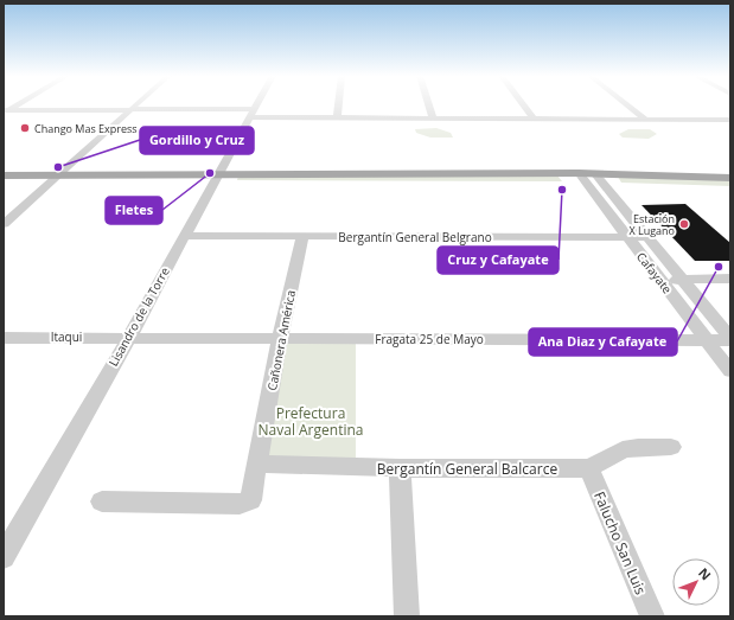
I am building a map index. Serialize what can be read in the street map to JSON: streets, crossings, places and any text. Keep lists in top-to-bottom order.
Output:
{
  "streets": {
    "street": [
      "Bergantín General Belgrano",
      "Cafayate",
      "Lisandro de la Torre",
      "Itaqui",
      "Fragata 25 de Mayo",
      "Cañonera América",
      "Bergantín General Balcarce",
      "Falucho San Luis"
    ]
  },
  "crossings": [
    ["Bergantín General Belgrano", "Cafayate"],
    ["Bergantín General Belgrano", "Lisandro de la Torre"],
    ["Bergantín General Belgrano", "Cañonera América"],
    ["Cafayate", "Fragata 25 de Mayo"],
    ["Lisandro de la Torre", "Itaqui"],
    ["Lisandro de la Torre", "Fragata 25 de Mayo"],
    ["Itaqui", "Fragata 25 de Mayo"],
    ["Fragata 25 de Mayo", "Cañonera América"],
    ["Cañonera América", "Bergantín General Balcarce"],
    ["Bergantín General Balcarce", "Falucho San Luis"]
  ],
  "parks": ["Prefectura Naval Argentina"],
  "places": [
    "Chango Mas Express",
    "Gordillo y Cruz",
    "Fletes",
    "Cruz y Cafayate",
    "Estación X Lugano",
    "Ana Diaz y Cafayate"
  ],
  "north": "top right"
}
